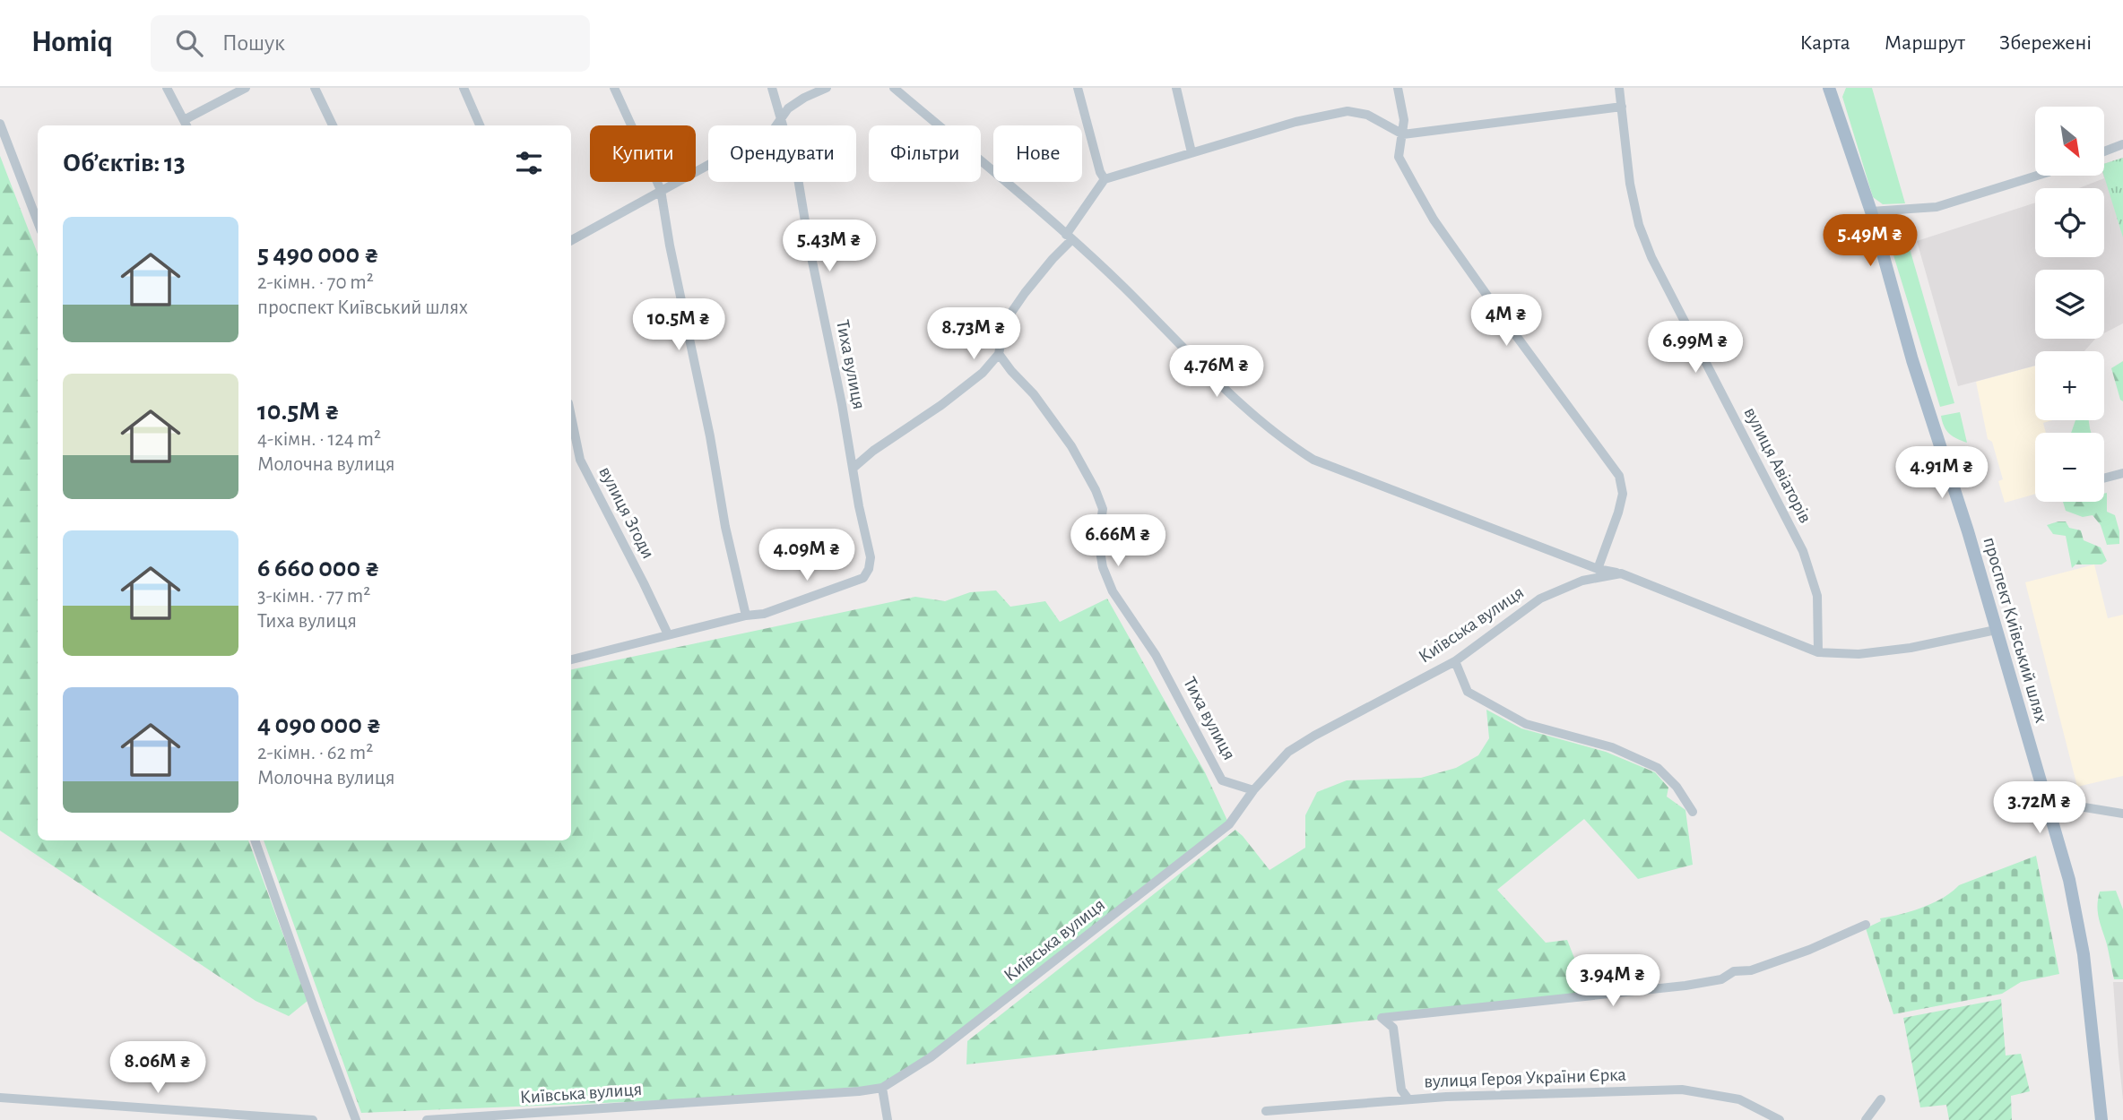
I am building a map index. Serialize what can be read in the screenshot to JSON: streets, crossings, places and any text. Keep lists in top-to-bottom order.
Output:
{
  "streets": {
    "main road": ["проспект Київський шлях"],
    "street": [
      "Тиха вулиця",
      "вулиця Авіаторів",
      "вулиця Згоди",
      "Київська вулиця",
      "вулиця Героя України Єрка"
    ]
  },
  "crossings": [
    ["Тиха вулиця", "Київська вулиця"]
  ],
  "north": "bottom right",
  "page": {
    "header": "Homiq",
    "search": "Пошук",
    "nav": ["Карта", "Маршрут", "Збережені"],
    "map_buttons": ["+", "−"],
    "chip": [
      "Купити",
      "Орендувати",
      "Фільтри",
      "Нове"
    ],
    "heading": "Об’єктів: 13",
    "list": [
      {
        "name": "5 490 000 ₴",
        "note": "2-кімн. · 70 m² · проспект Київський шлях"
      },
      {
        "name": "10.5M ₴",
        "note": "4-кімн. · 124 m² · Молочна вулиця"
      },
      {
        "name": "6 660 000 ₴",
        "note": "3-кімн. · 77 m² · Тиха вулиця"
      },
      {
        "name": "4 090 000 ₴",
        "note": "2-кімн. · 62 m² · Молочна вулиця"
      }
    ],
    "price": [
      "5.49M ₴",
      "5.43M ₴",
      "4M ₴",
      "10.5M ₴",
      "8.73M ₴",
      "6.99M ₴",
      "4.76M ₴",
      "4.91M ₴",
      "6.66M ₴",
      "4.09M ₴",
      "3.72M ₴",
      "3.94M ₴",
      "8.06M ₴"
    ]
  }
}
